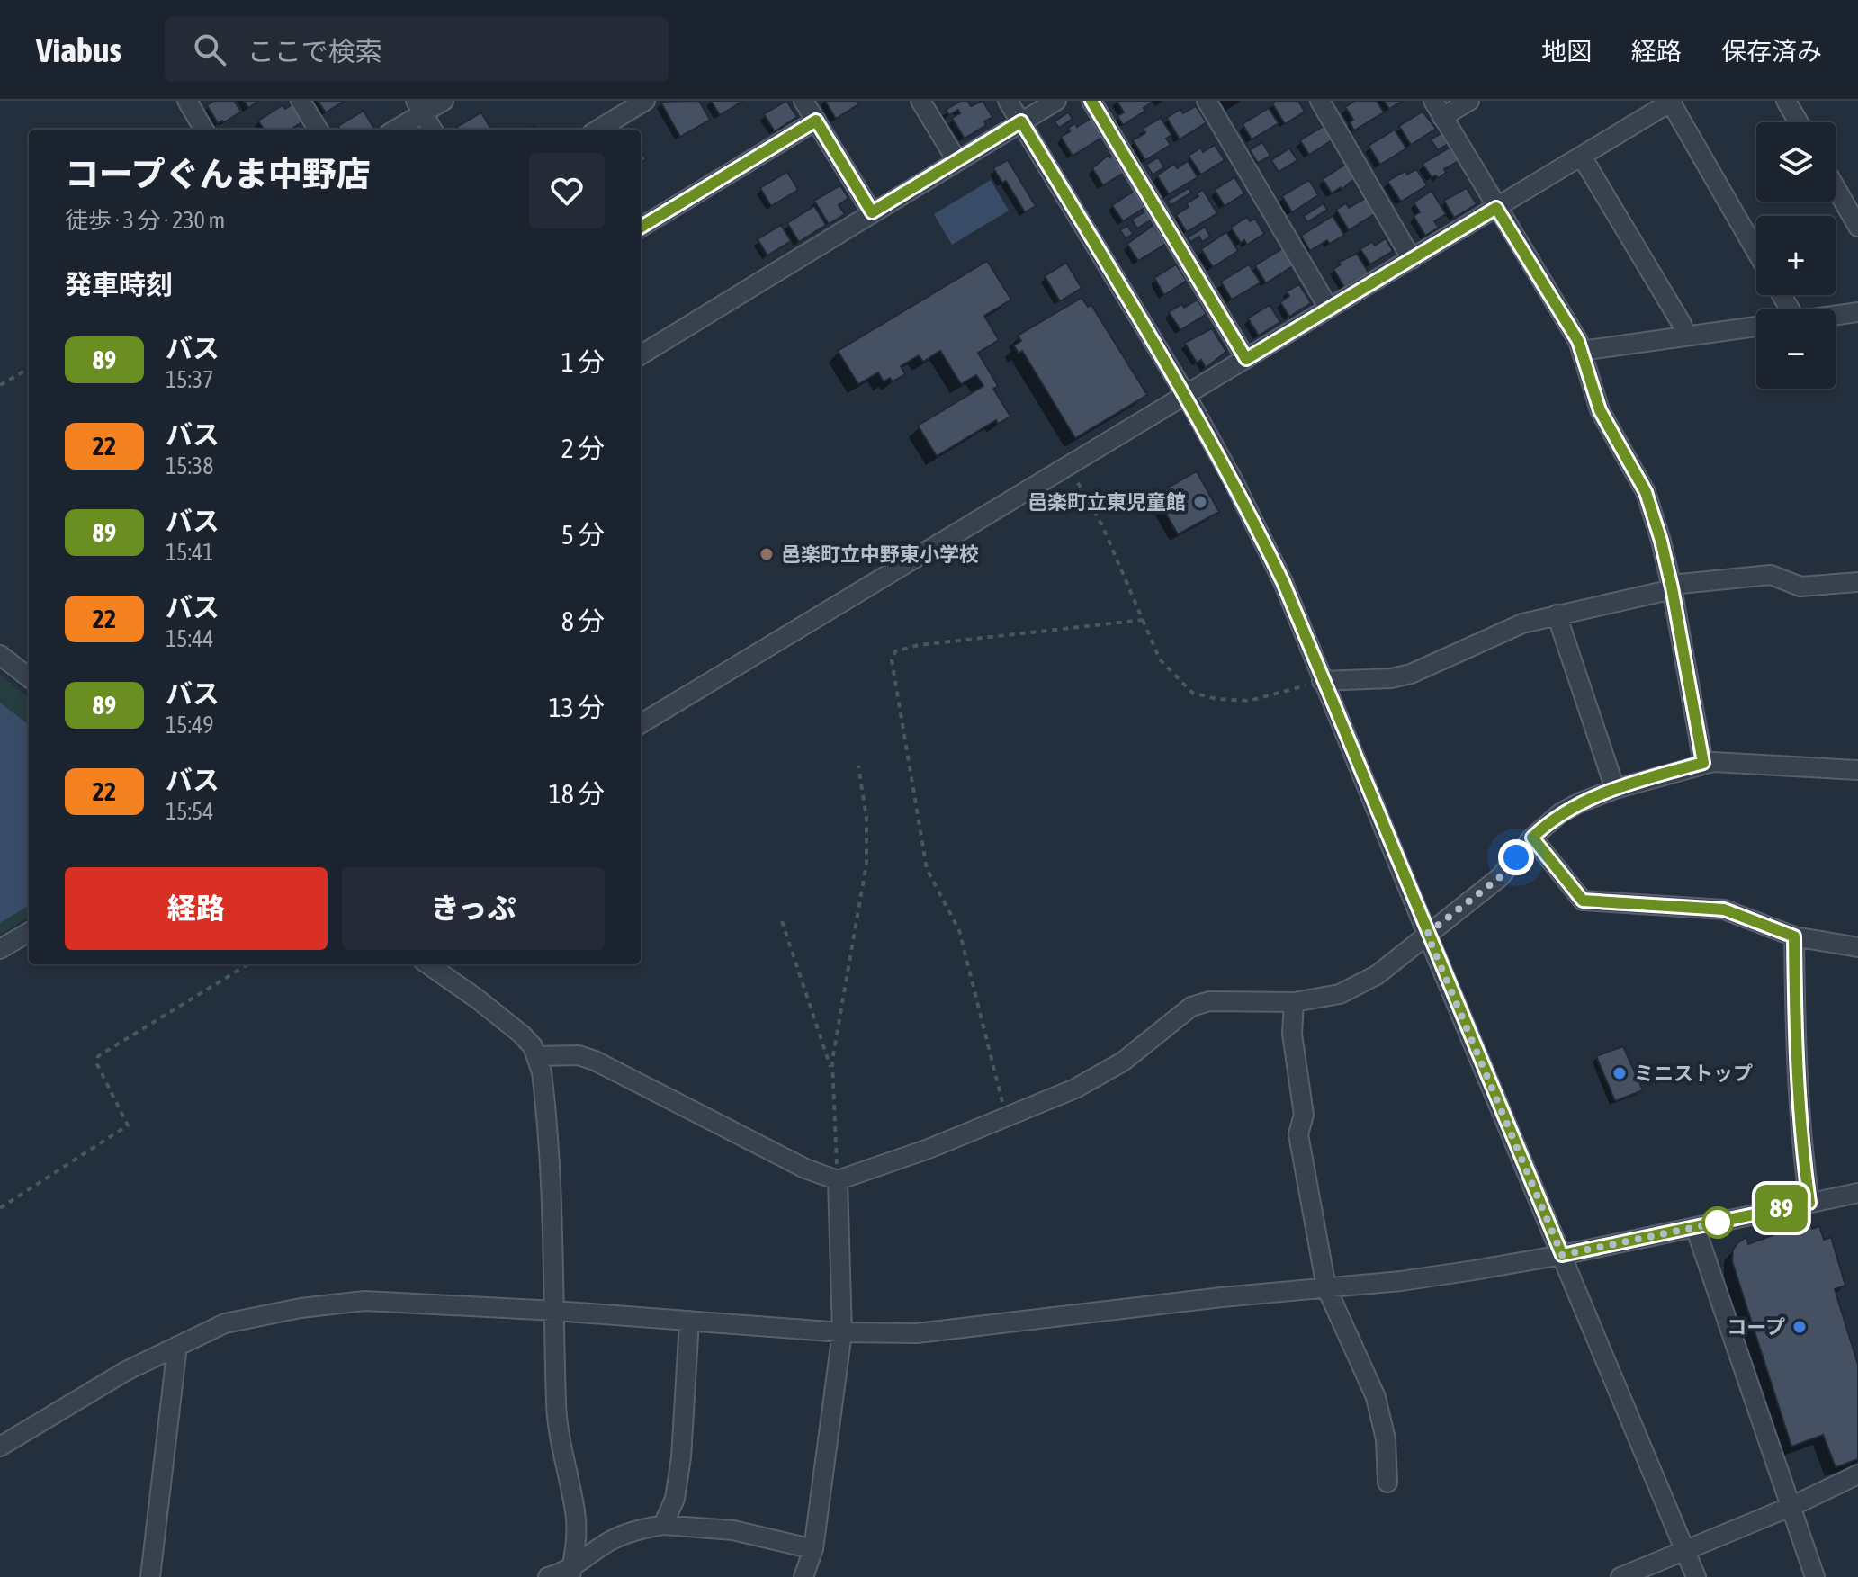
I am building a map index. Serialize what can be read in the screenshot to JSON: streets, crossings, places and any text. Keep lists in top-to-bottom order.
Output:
{
  "places": [
    "邑楽町立東児童館",
    "邑楽町立中野東小学校",
    "ミニストップ",
    "コープ"
  ],
  "lines": ["bus line 89"],
  "page": {
    "header": "Viabus",
    "search": "ここで検索",
    "nav": ["地図", "経路", "保存済み"],
    "on_map": "89",
    "map_buttons": ["+", "−"],
    "heading": [
      ["コープぐんま中野店", "徒歩 · 3 分 · 230 m"],
      "発車時刻"
    ],
    "list": [
      {
        "mark": "89",
        "name": "バス",
        "note": "15:37",
        "value": "1 分"
      },
      {
        "mark": "22",
        "name": "バス",
        "note": "15:38",
        "value": "2 分"
      },
      {
        "mark": "89",
        "name": "バス",
        "note": "15:41",
        "value": "5 分"
      },
      {
        "mark": "22",
        "name": "バス",
        "note": "15:44",
        "value": "8 分"
      },
      {
        "mark": "89",
        "name": "バス",
        "note": "15:49",
        "value": "13 分"
      },
      {
        "mark": "22",
        "name": "バス",
        "note": "15:54",
        "value": "18 分"
      }
    ],
    "buttons": ["経路", "きっぷ"]
  }
}
